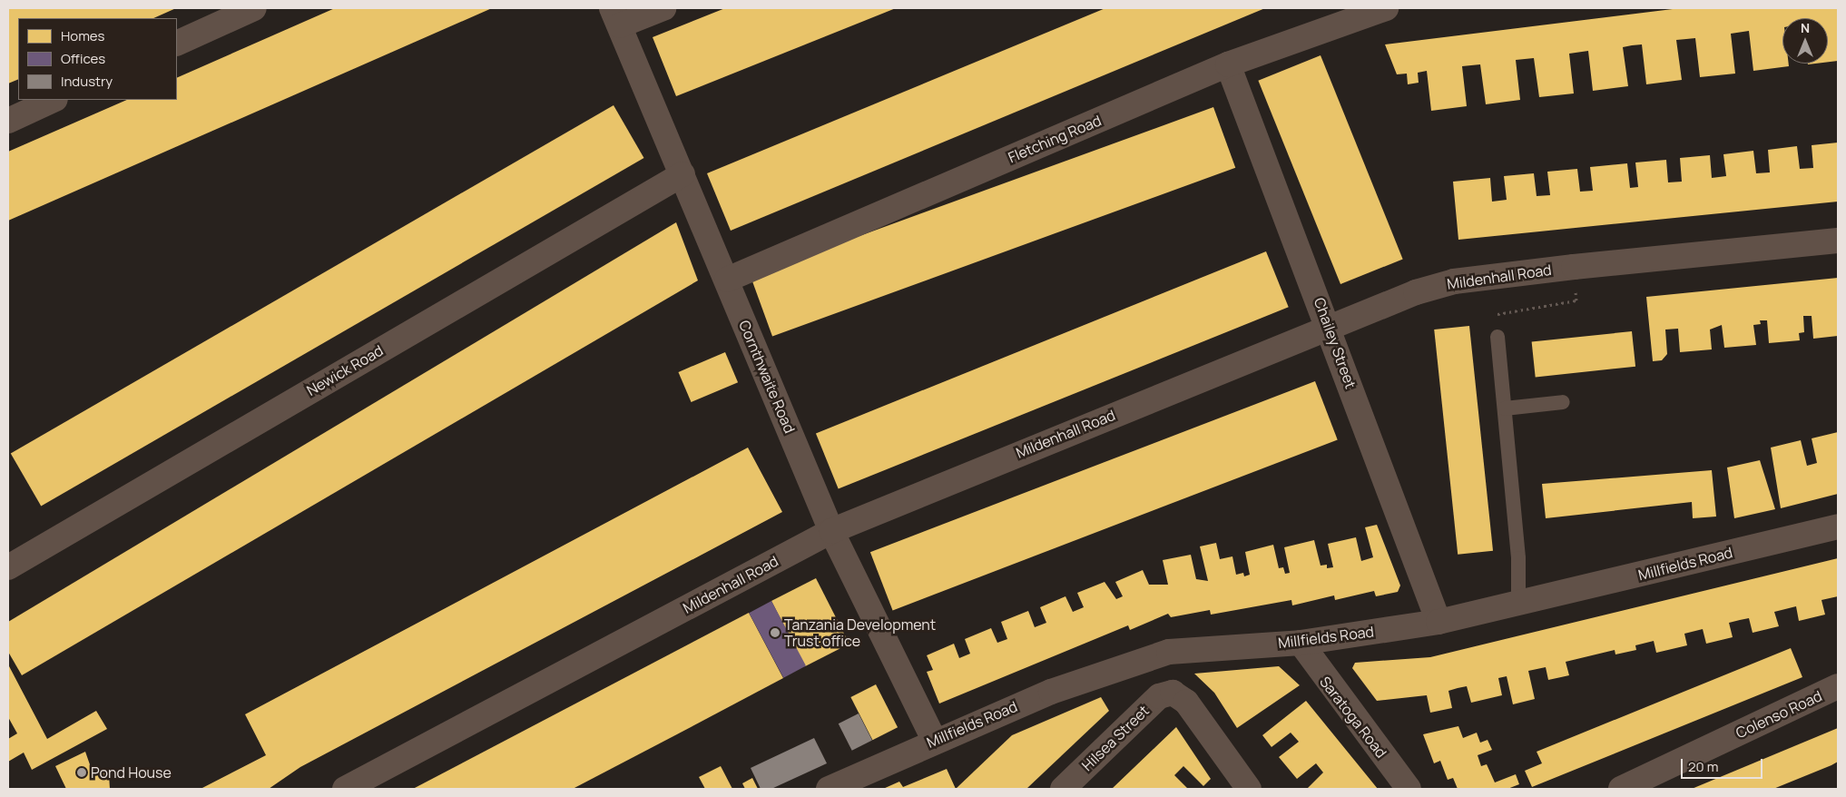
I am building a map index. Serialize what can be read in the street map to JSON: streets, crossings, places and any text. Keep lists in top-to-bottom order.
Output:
{
  "streets": {
    "street": [
      "Fletching Road",
      "Mildenhall Road",
      "Chailey Street",
      "Newick Road",
      "Cornthwaite Road",
      "Millfields Road",
      "Colenso Road",
      "Saratoga Road",
      "Hilsea Street"
    ]
  },
  "crossings": [
    ["Fletching Road", "Chailey Street"],
    ["Fletching Road", "Cornthwaite Road"],
    ["Mildenhall Road", "Chailey Street"],
    ["Mildenhall Road", "Cornthwaite Road"],
    ["Chailey Street", "Millfields Road"],
    ["Newick Road", "Cornthwaite Road"],
    ["Cornthwaite Road", "Millfields Road"],
    ["Millfields Road", "Saratoga Road"]
  ],
  "places": ["Tanzania Development Trust office", "Pond House"],
  "legend": ["Homes", "Offices", "Industry"],
  "scale_bar": "20 m",
  "north": "top"
}
